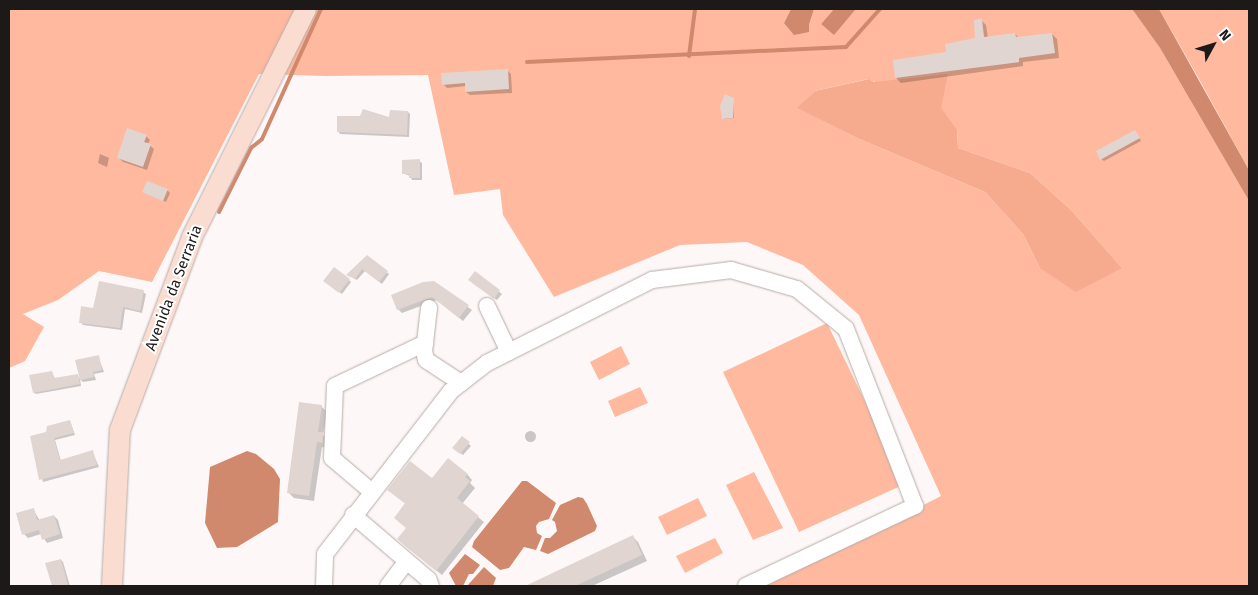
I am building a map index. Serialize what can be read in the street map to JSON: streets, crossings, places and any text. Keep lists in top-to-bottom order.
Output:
{
  "streets": {
    "main road": ["Avenida da Serraria"]
  },
  "north": "top right"
}
